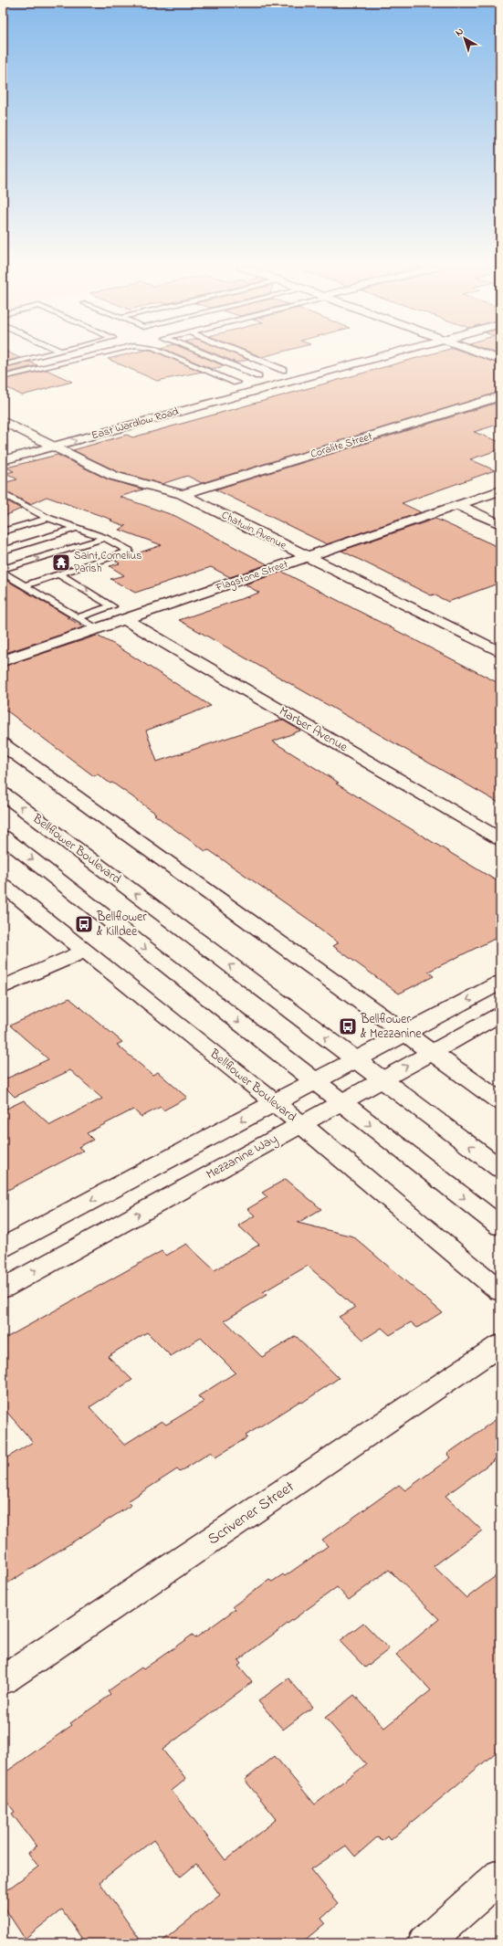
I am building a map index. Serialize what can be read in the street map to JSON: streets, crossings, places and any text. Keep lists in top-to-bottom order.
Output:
{
  "streets": {
    "street": [
      "East Wardlow Road",
      "Coralite Street",
      "Chatwin Avenue",
      "Flagstone Street",
      "Marber Avenue",
      "Bellflower Boulevard",
      "Mezzanine Way",
      "Scrivener Street"
    ]
  },
  "crossings": [
    ["East Wardlow Road", "Chatwin Avenue"],
    ["Coralite Street", "Chatwin Avenue"],
    ["Chatwin Avenue", "Flagstone Street"],
    ["Flagstone Street", "Marber Avenue"],
    ["Bellflower Boulevard", "Mezzanine Way"]
  ],
  "one_way": ["East Wardlow Road"],
  "places": {
    "temple": ["Saint Cornelius Parish"],
    "bus stop": ["Bellflower & Killdee", "Bellflower & Mezzanine"]
  },
  "north": "top left"
}
